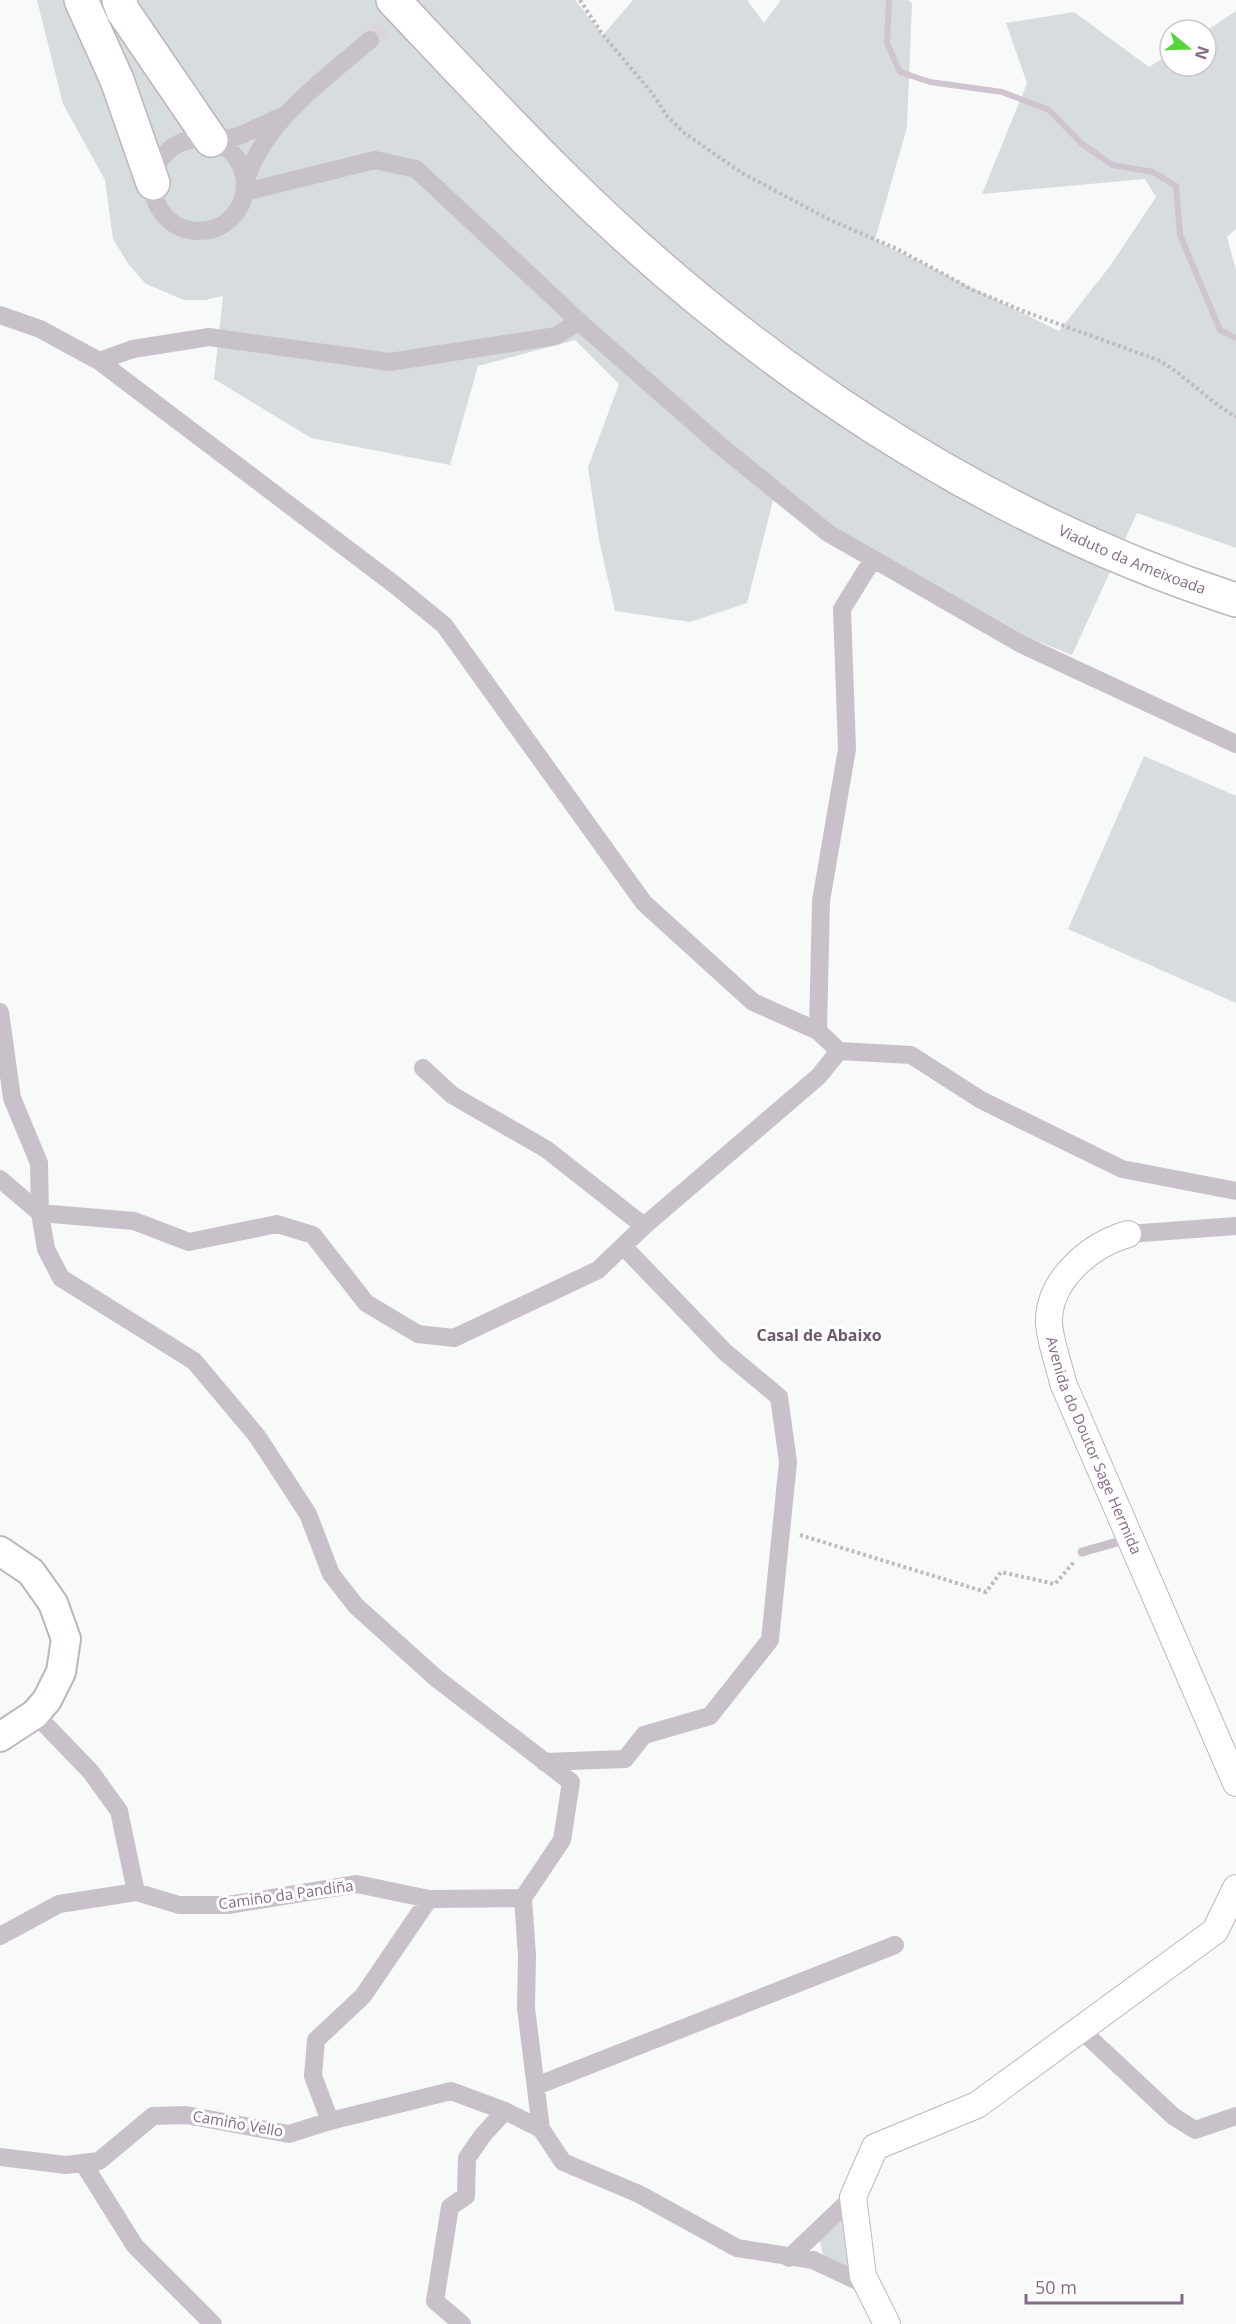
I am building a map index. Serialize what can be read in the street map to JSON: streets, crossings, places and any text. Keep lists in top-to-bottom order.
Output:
{
  "streets": {
    "highway": ["Viaduto da Ameixoada"],
    "street": ["Avenida do Doutor Sage Hermida", "Camiño da Pandiña", "Camiño Vello"]
  },
  "districts": ["Casal de Abaixo"],
  "scale_bar": "50 m",
  "north": "right"
}
